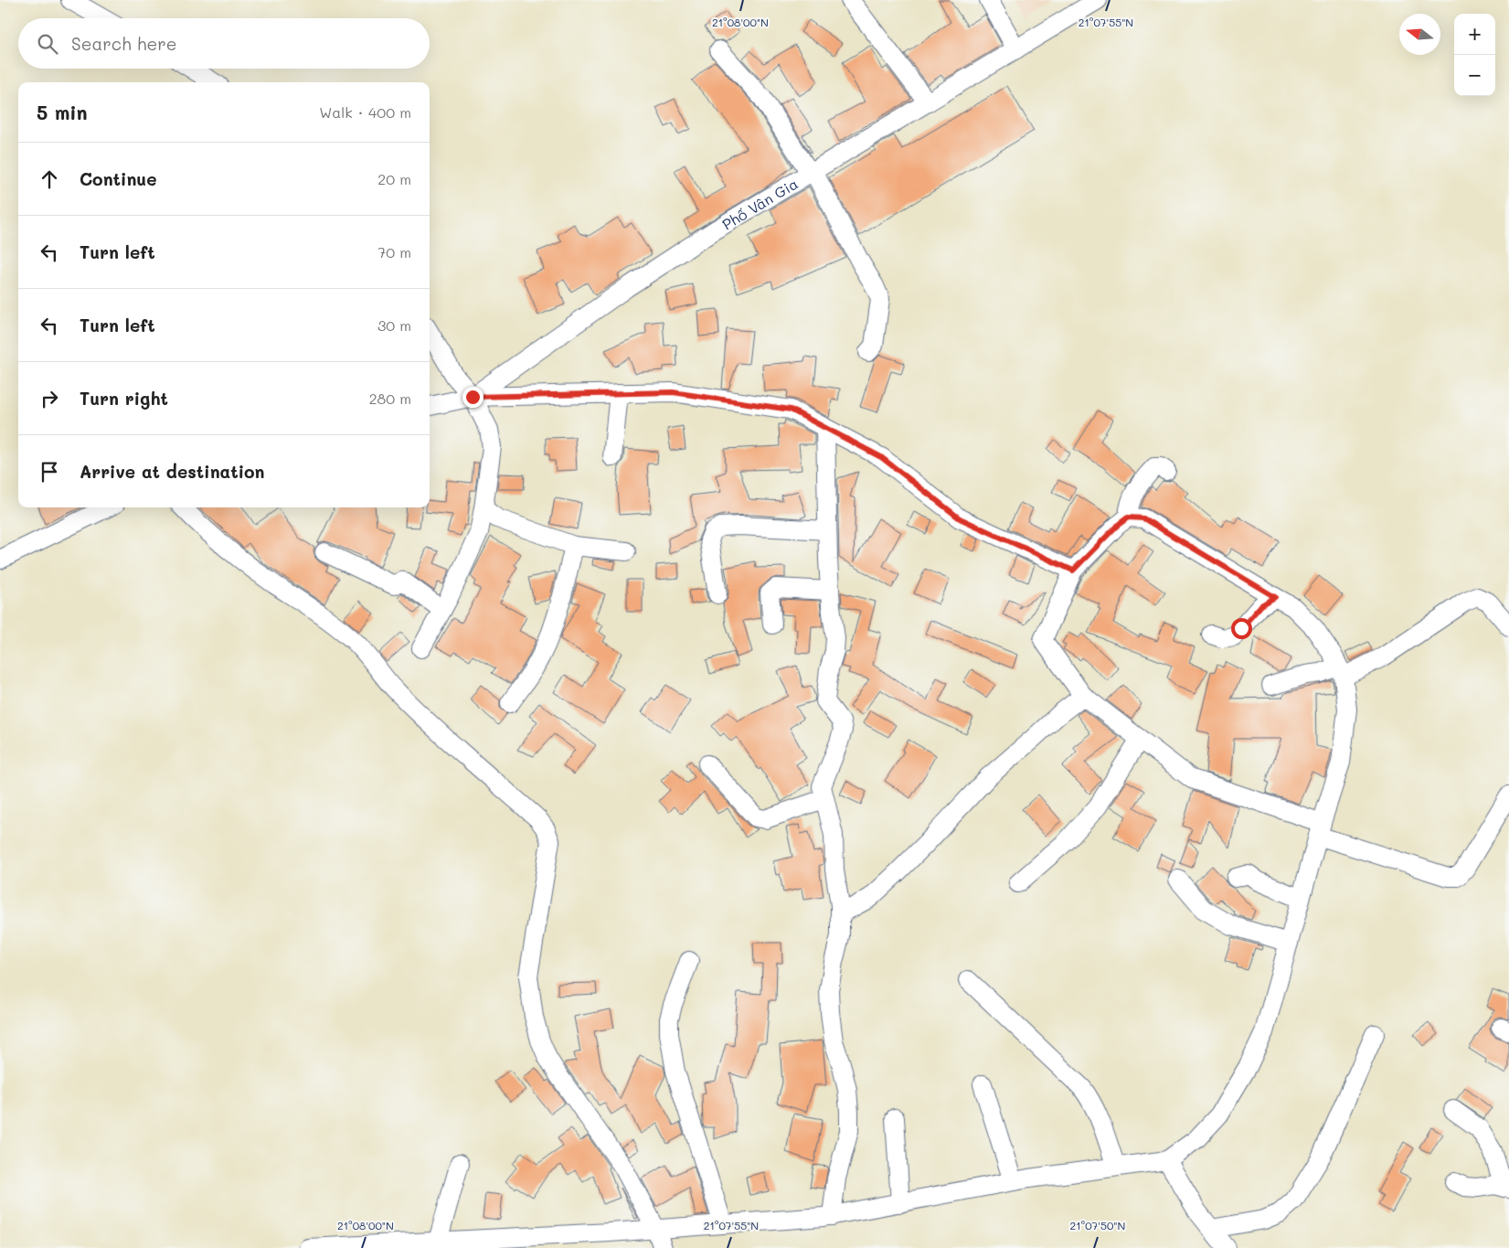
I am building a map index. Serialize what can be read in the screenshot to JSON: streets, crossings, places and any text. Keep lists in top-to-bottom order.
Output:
{
  "streets": {
    "street": ["Phố Vân Gia"]
  },
  "north": "left",
  "page": {
    "map_buttons": ["+", "−"],
    "search": "Search here",
    "heading": ["5 min", "Walk · 400 m"],
    "list": [
      ["Continue", "20 m"],
      ["Turn left", "70 m"],
      ["Turn left", "30 m"],
      ["Turn right", "280 m"],
      "Arrive at destination"
    ]
  },
  "coordinates": ["21°08'00\"N", "21°07'55\"N", "21°07'50\"N"]
}
